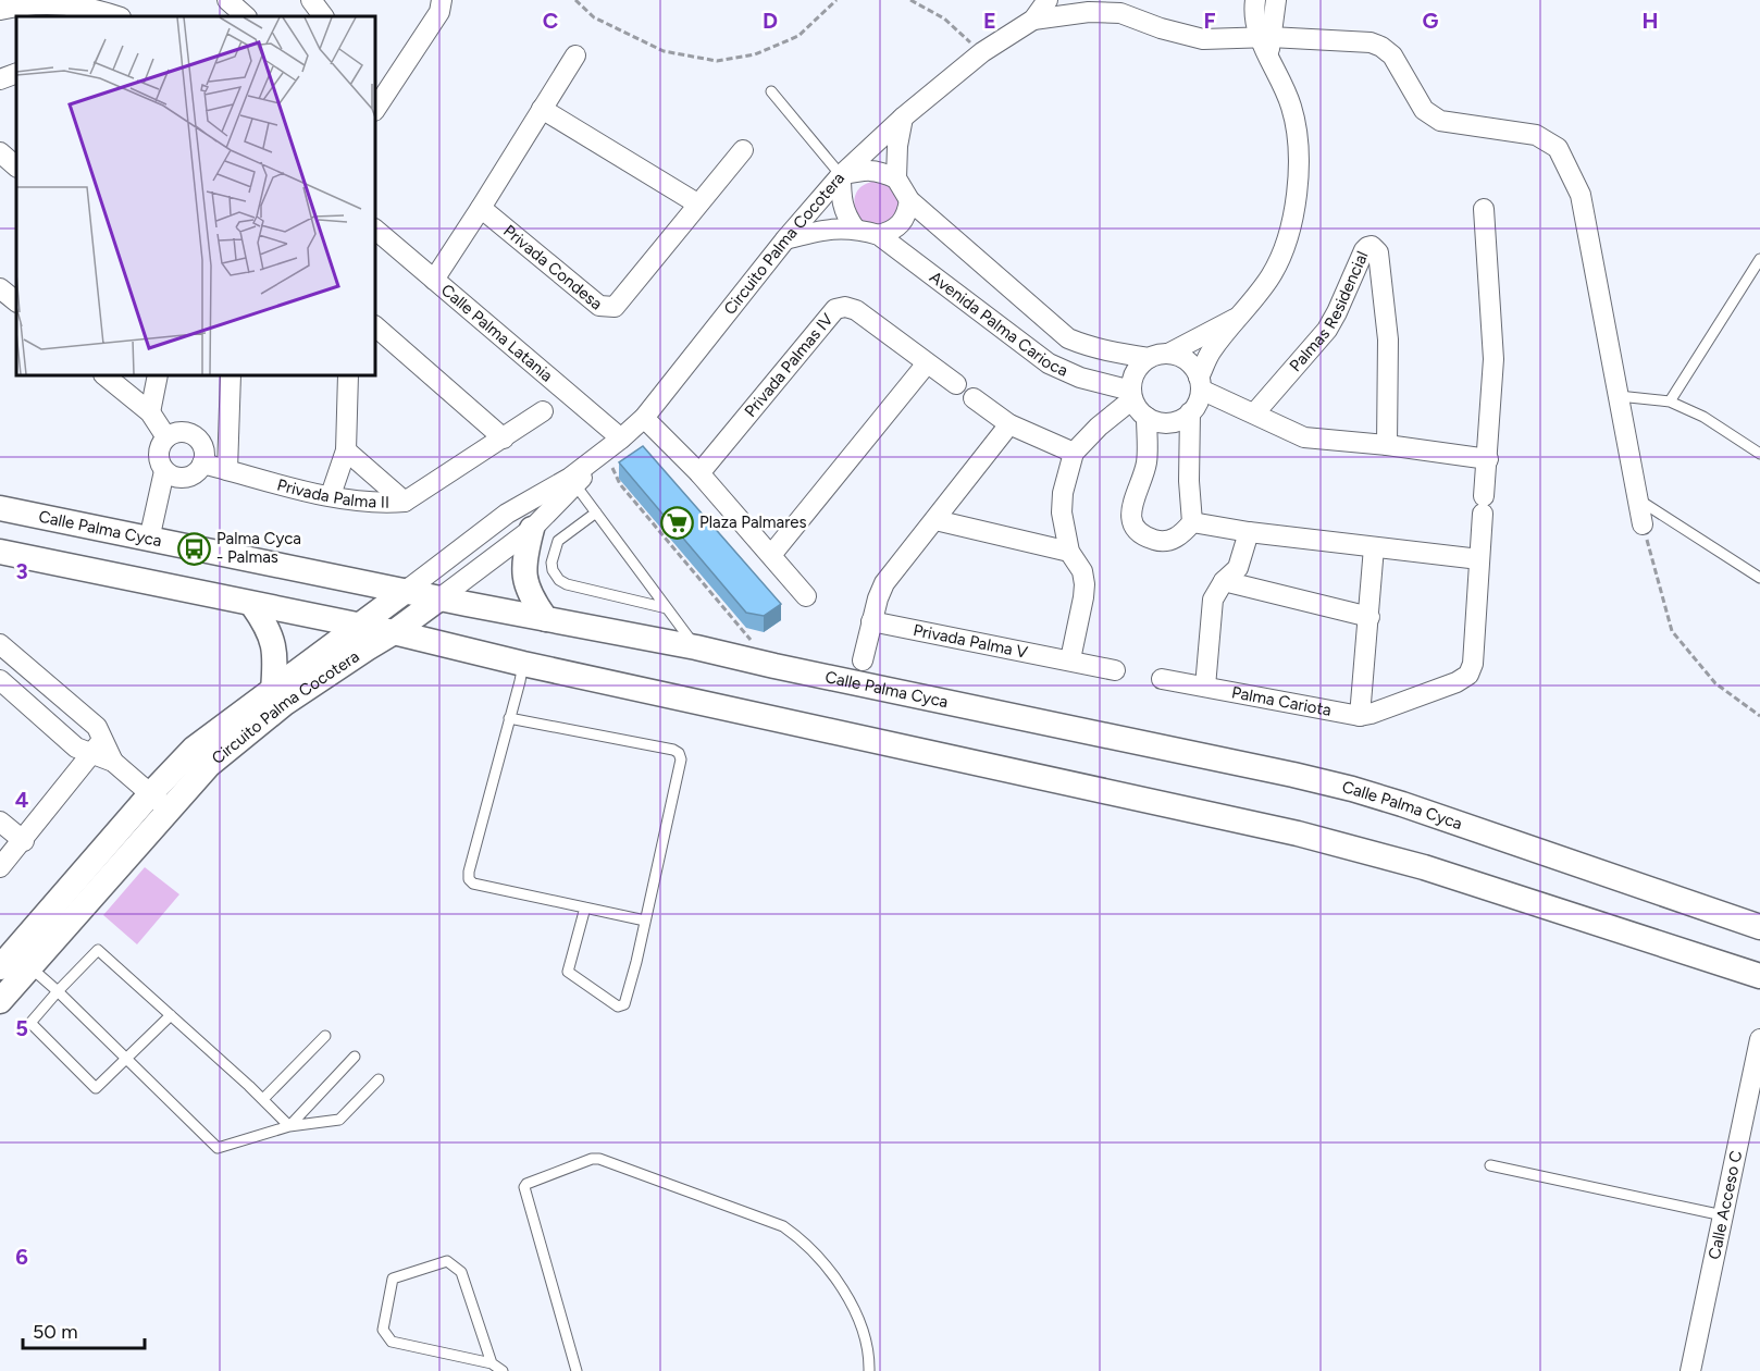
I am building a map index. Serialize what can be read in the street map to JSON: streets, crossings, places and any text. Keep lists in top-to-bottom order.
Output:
{
  "streets": {
    "street": [
      "Circuito Palma Cocotera",
      "Privada Condesa",
      "Palmas Residencial",
      "Avenida Palma Carioca",
      "Calle Palma Latania",
      "Privada Palmas IV",
      "Privada Palma II",
      "Calle Palma Cyca",
      "Privada Palma V",
      "Palma Cariota",
      "Calle Acceso C"
    ]
  },
  "crossings": [
    ["Circuito Palma Cocotera", "Avenida Palma Carioca"],
    ["Circuito Palma Cocotera", "Calle Palma Latania"],
    ["Circuito Palma Cocotera", "Calle Palma Cyca"]
  ],
  "places": {
    "supermarket": ["Plaza Palmares"],
    "bus stop": ["Palma Cyca - Palmas"]
  },
  "scale_bar": "50 m",
  "grid": {
    "columns": [
      "C",
      "D",
      "E",
      "F",
      "G",
      "H"
    ],
    "rows": [
      "3",
      "4",
      "5",
      "6"
    ]
  }
}
